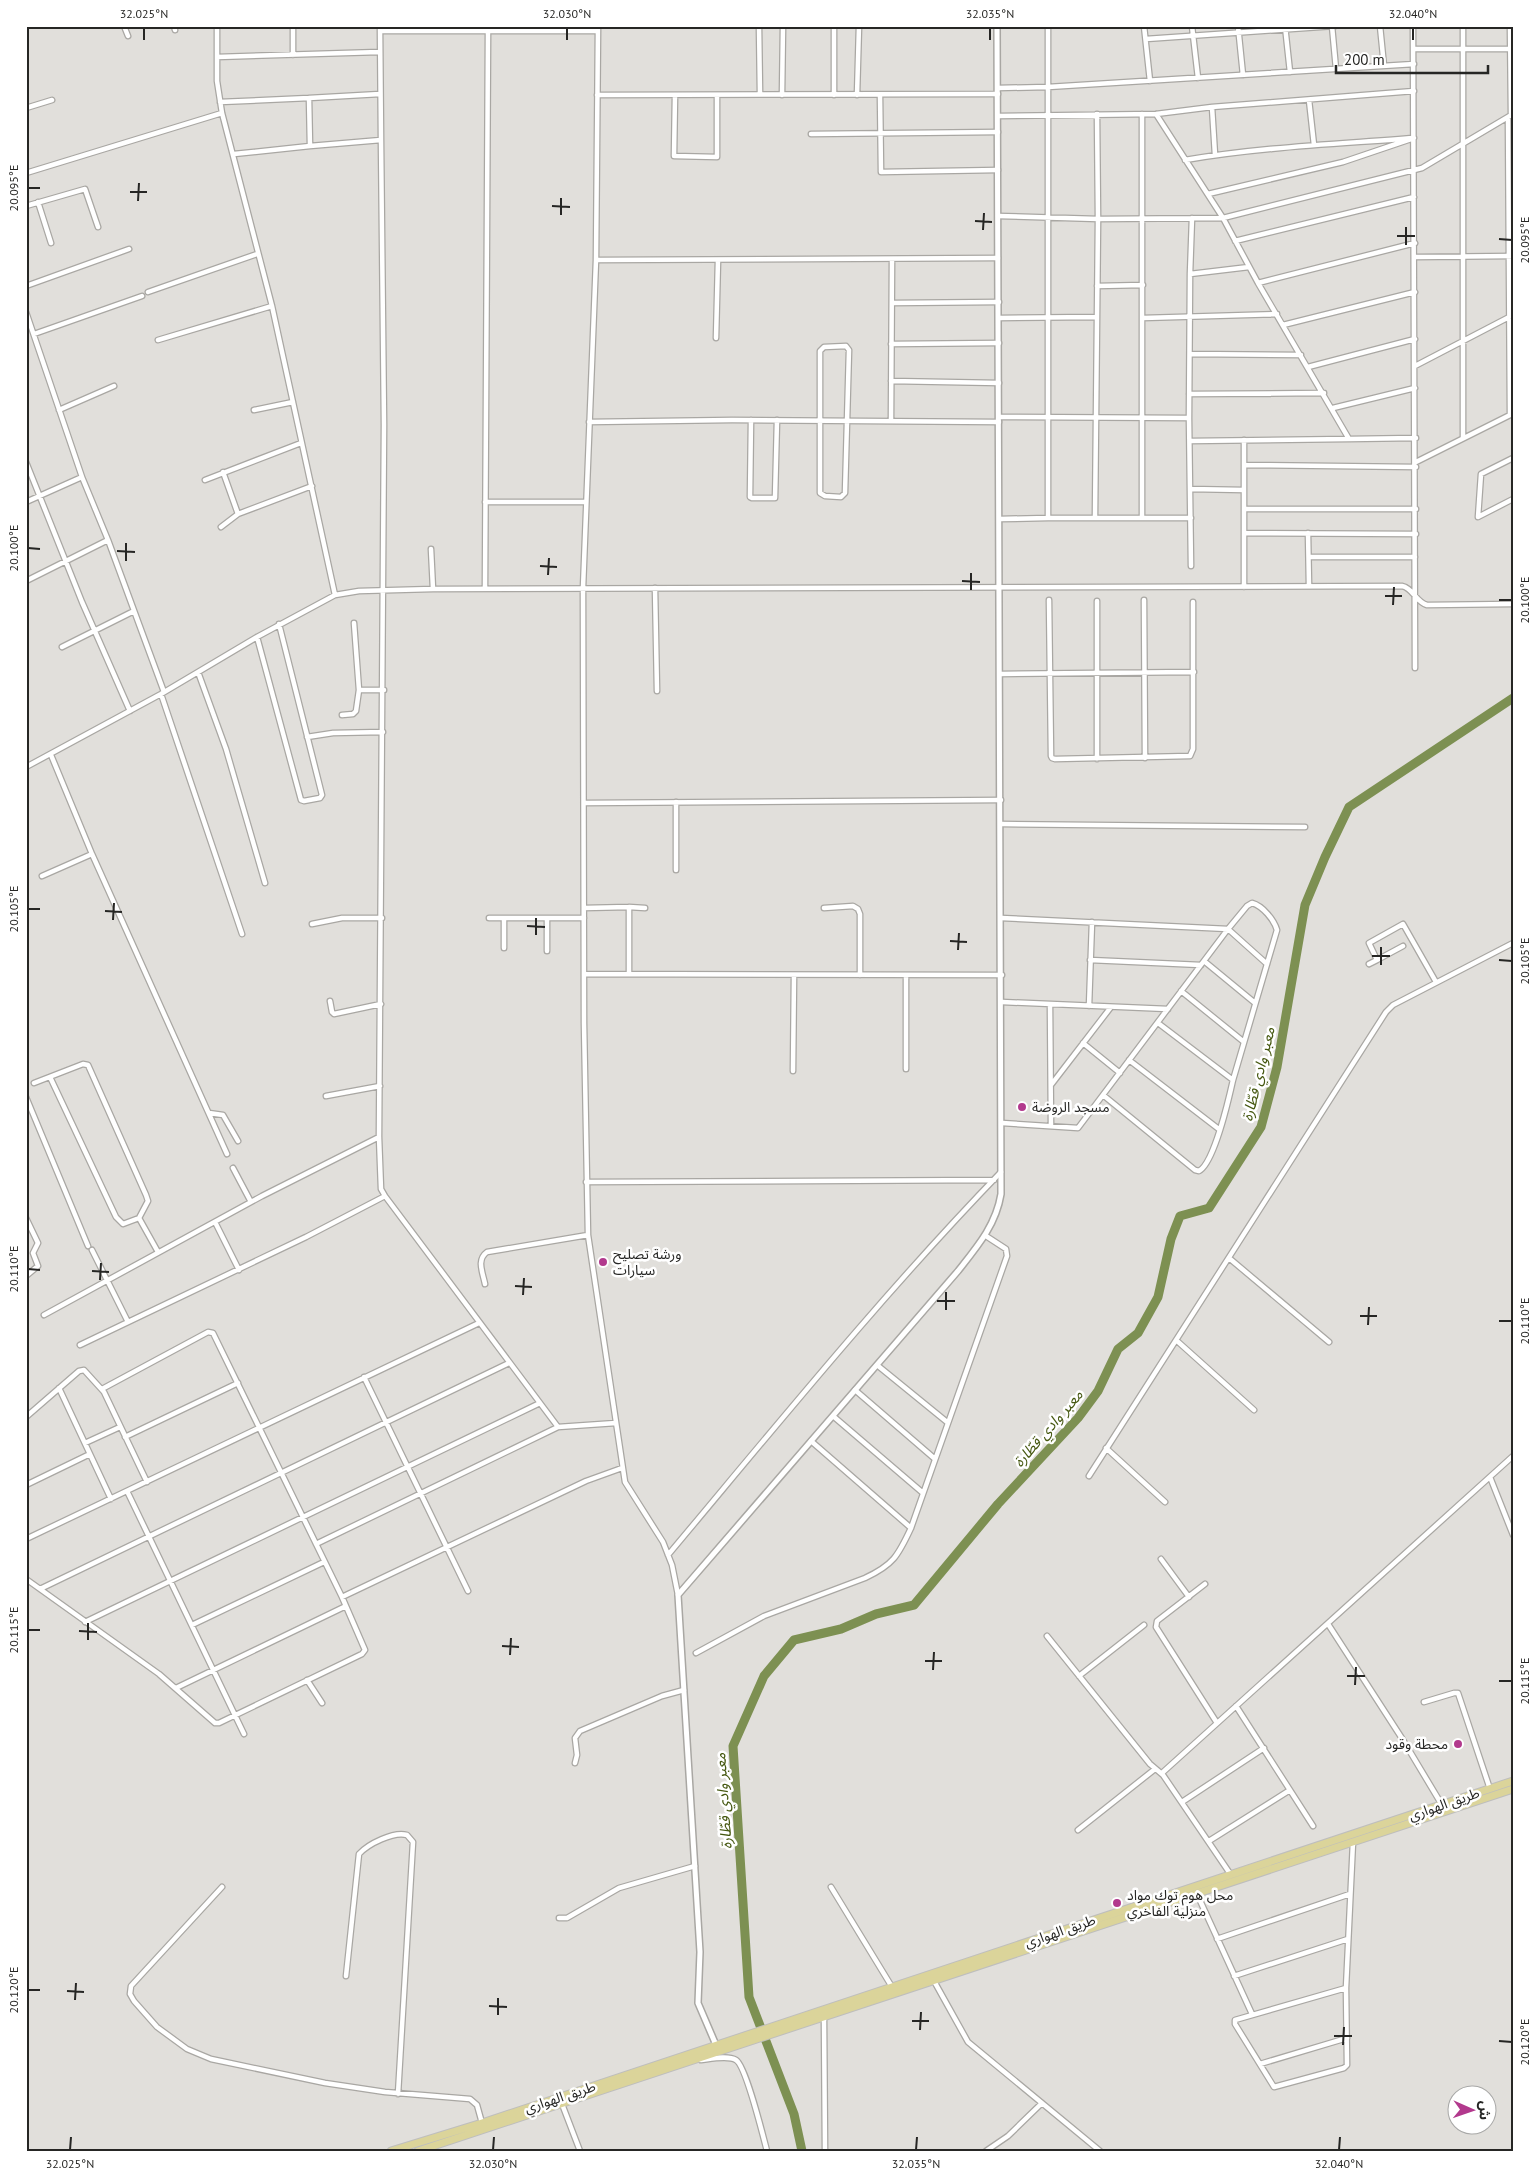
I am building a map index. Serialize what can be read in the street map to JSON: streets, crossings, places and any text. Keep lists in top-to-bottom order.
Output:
{
  "streets": {
    "highway": ["طريق الهواري"]
  },
  "water": ["معبر وادي قطّارة"],
  "places": [
    "مسجد الروضة",
    "ورشة تصليح سيارات",
    "محطة وقود",
    "محل هوم توك مواد منزلية الفاخري"
  ],
  "scale_bar": "200 m",
  "north": "right",
  "coordinates": [
    "32.025°N",
    "32.030°N",
    "32.035°N",
    "32.040°N",
    "20.095°E",
    "20.100°E",
    "20.105°E",
    "20.110°E",
    "20.115°E",
    "20.120°E"
  ]
}
